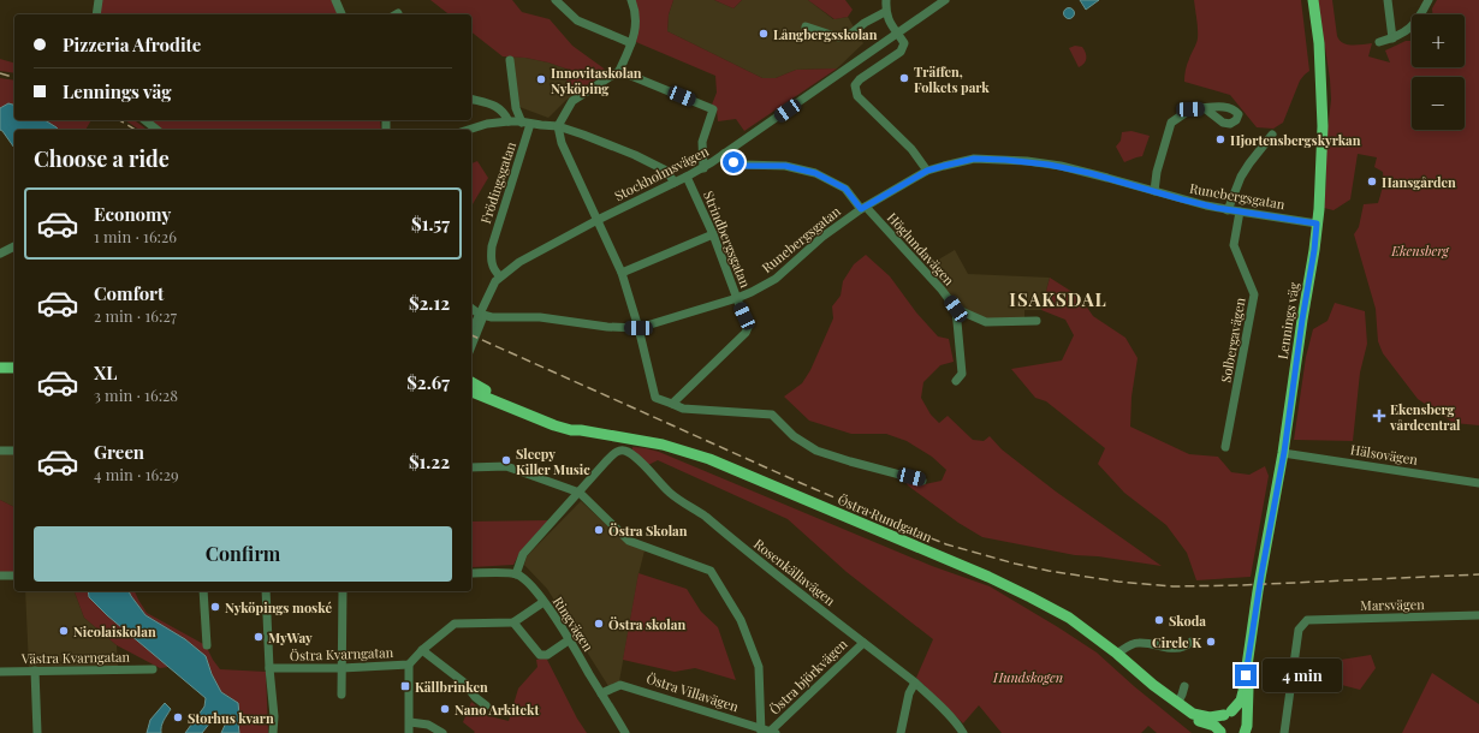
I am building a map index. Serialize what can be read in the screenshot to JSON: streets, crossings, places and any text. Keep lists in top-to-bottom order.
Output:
{
  "streets": {
    "main road": ["Lennings väg", "Östra Rundgatan"],
    "street": [
      "Stockholmsvägen",
      "Frödingsgatan",
      "Runebergsgatan",
      "Strindbergsgatan",
      "Höglundavägen",
      "Solbergavägen",
      "Hälsovägen",
      "Rosenkällavägen",
      "Marsvägen",
      "Ringvägen",
      "Östra Kvarngatan",
      "Västra Kvarngatan",
      "Östra björkvägen",
      "Östra Villavägen"
    ]
  },
  "crossings": [
    ["Stockholmsvägen", "Frödingsgatan"],
    ["Stockholmsvägen", "Strindbergsgatan"],
    ["Stockholmsvägen", "Höglundavägen"],
    ["Runebergsgatan", "Strindbergsgatan"],
    ["Runebergsgatan", "Höglundavägen"],
    ["Runebergsgatan", "Lennings väg"],
    ["Runebergsgatan", "Solbergavägen"],
    ["Lennings väg", "Hälsovägen"],
    ["Lennings väg", "Östra Rundgatan"],
    ["Rosenkällavägen", "Östra björkvägen"],
    ["Ringvägen", "Östra Villavägen"],
    ["Östra björkvägen", "Östra Villavägen"]
  ],
  "districts": ["ISAKSDAL"],
  "parks": ["Ekensberg", "Hundskogen"],
  "places": {
    "other": [
      "Långbergsskolan",
      "Träffen, Folkets park",
      "Innovitaskolan Nyköping",
      "Hjortensbergskyrkan",
      "Hansgården",
      "Sleepy Killer Music",
      "Östra Skolan",
      "Nyköpings moské",
      "Skoda",
      "Östra skolan",
      "Nicolaiskolan",
      "MyWay",
      "Circle K",
      "Nano Arkitekt",
      "Storhus kvarn"
    ],
    "health": ["Ekensberg vårdcentral"],
    "transit": ["Källbrinken"]
  },
  "page": {
    "map_buttons": ["+", "−"],
    "banner": ["Pizzeria Afrodite", "Lennings väg"],
    "heading": "Choose a ride",
    "list": [
      {
        "name": "Economy",
        "note": "1 min · 16:26",
        "value": "$1.57"
      },
      {
        "name": "Comfort",
        "note": "2 min · 16:27",
        "value": "$2.12"
      },
      {
        "name": "XL",
        "note": "3 min · 16:28",
        "value": "$2.67"
      },
      {
        "name": "Green",
        "note": "4 min · 16:29",
        "value": "$1.22"
      }
    ],
    "buttons": "Confirm",
    "bubble": "4 min"
  }
}
